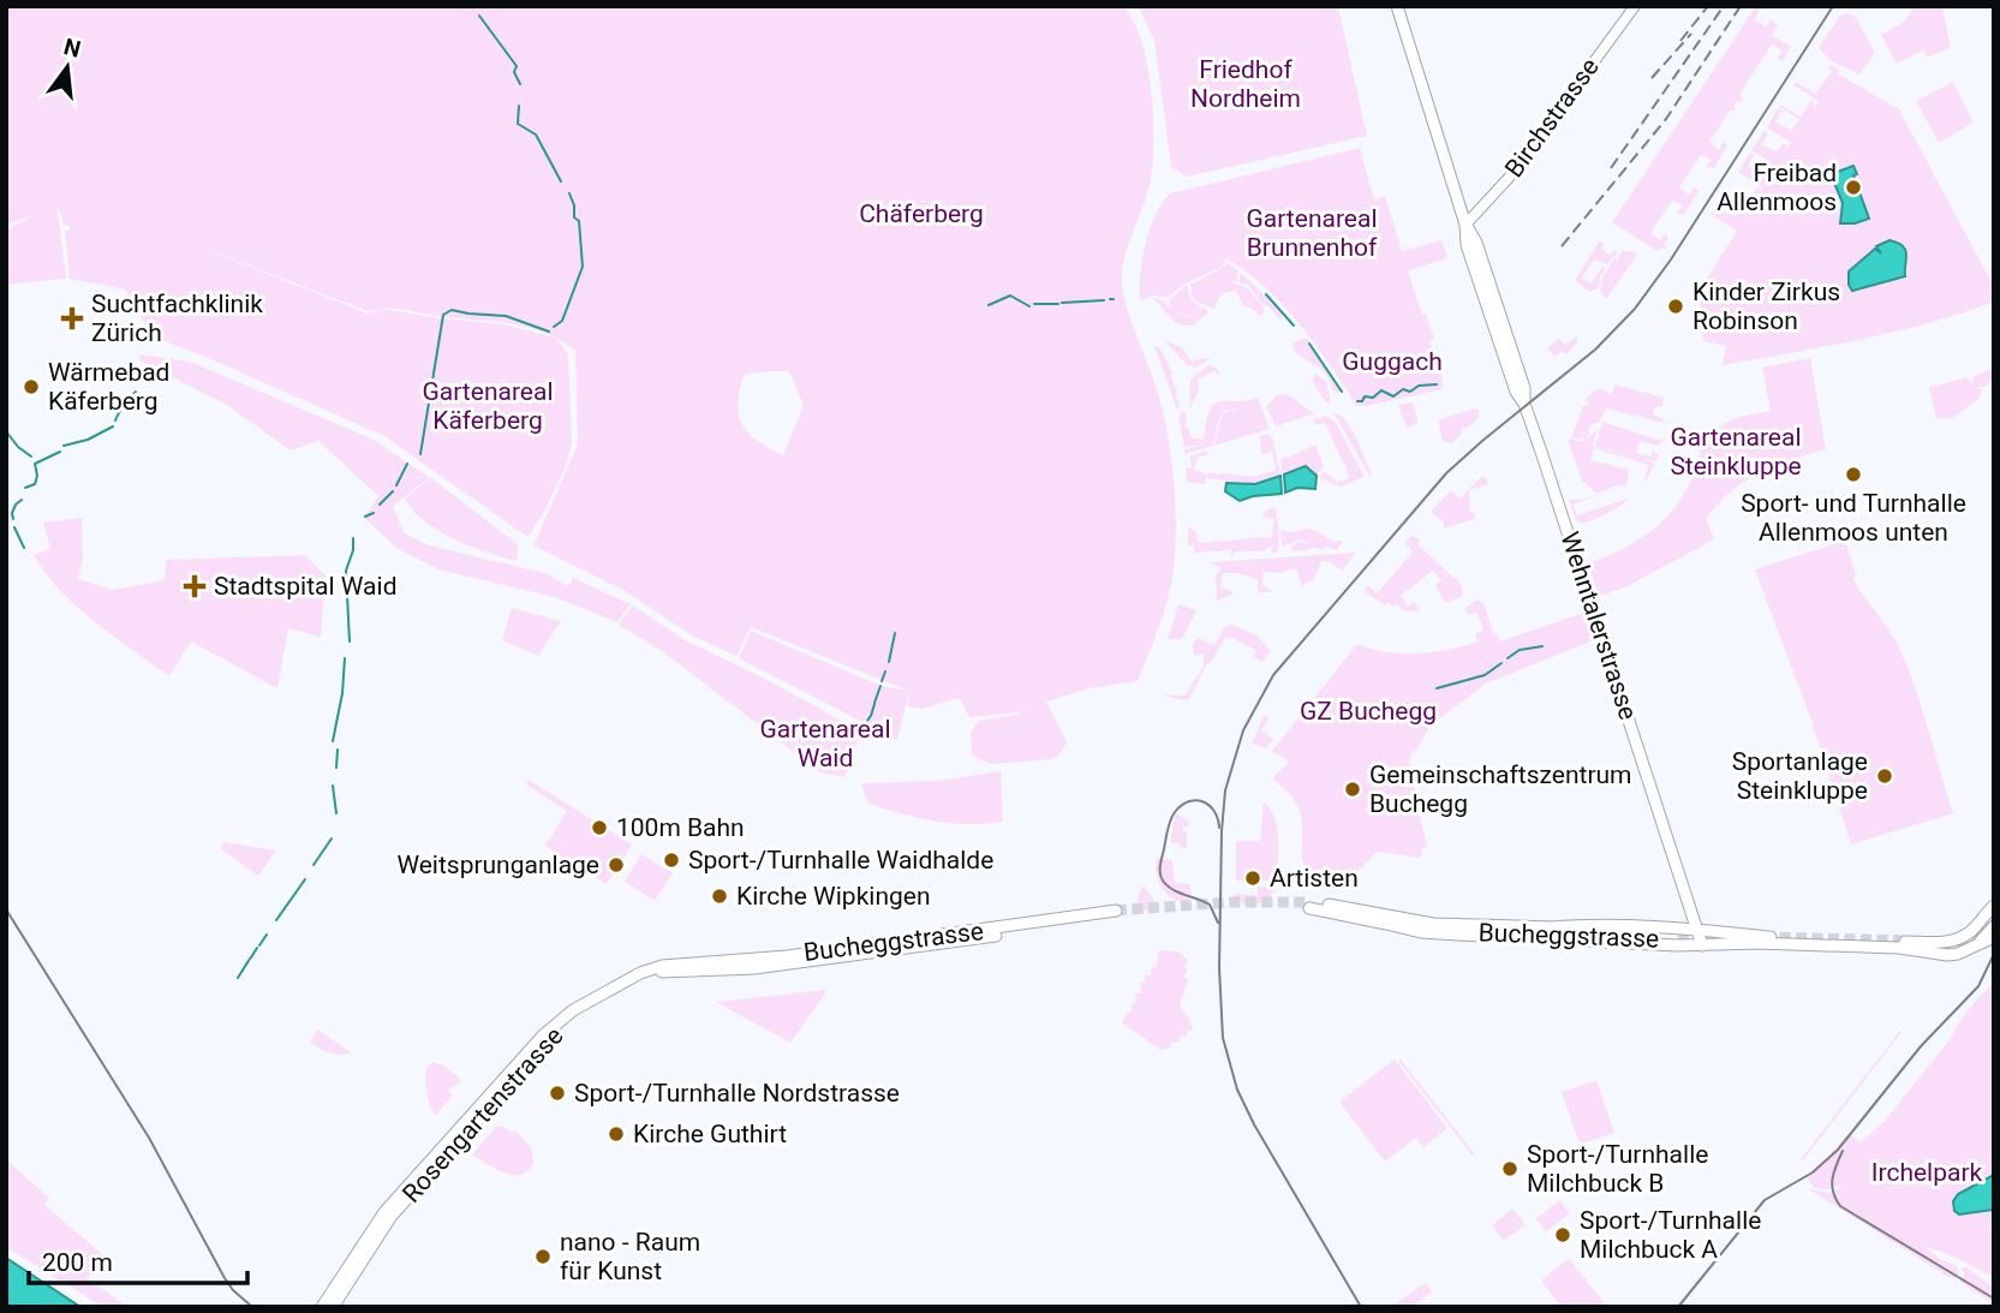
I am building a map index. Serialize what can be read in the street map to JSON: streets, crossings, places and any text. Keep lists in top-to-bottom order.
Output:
{
  "streets": {
    "main road": [
      "Birchstrasse",
      "Wehntalerstrasse",
      "Bucheggstrasse",
      "Rosengartenstrasse"
    ]
  },
  "crossings": [
    ["Birchstrasse", "Wehntalerstrasse"],
    ["Wehntalerstrasse", "Bucheggstrasse"],
    ["Bucheggstrasse", "Rosengartenstrasse"]
  ],
  "parks": [
    "Friedhof Nordheim",
    "Chäferberg",
    "Gartenareal Brunnenhof",
    "Guggach",
    "Gartenareal Käferberg",
    "Gartenareal Steinkluppe",
    "GZ Buchegg",
    "Gartenareal Waid",
    "Irchelpark"
  ],
  "places": {
    "other": [
      "Freibad Allenmoos",
      "Kinder Zirkus Robinson",
      "Wärmebad Käferberg",
      "Sport- und Turnhalle Allenmoos unten",
      "Sportanlage Steinkluppe",
      "Gemeinschaftszentrum Buchegg",
      "100m Bahn",
      "Sport-/Turnhalle Waidhalde",
      "Weitsprunganlage",
      "Artisten",
      "Kirche Wipkingen",
      "Sport-/Turnhalle Nordstrasse",
      "Kirche Guthirt",
      "Sport-/Turnhalle Milchbuck B",
      "Sport-/Turnhalle Milchbuck A",
      "nano - Raum für Kunst"
    ],
    "health": ["Suchtfachklinik Zürich", "Stadtspital Waid"]
  },
  "scale_bar": "200 m",
  "north": "top"
}
